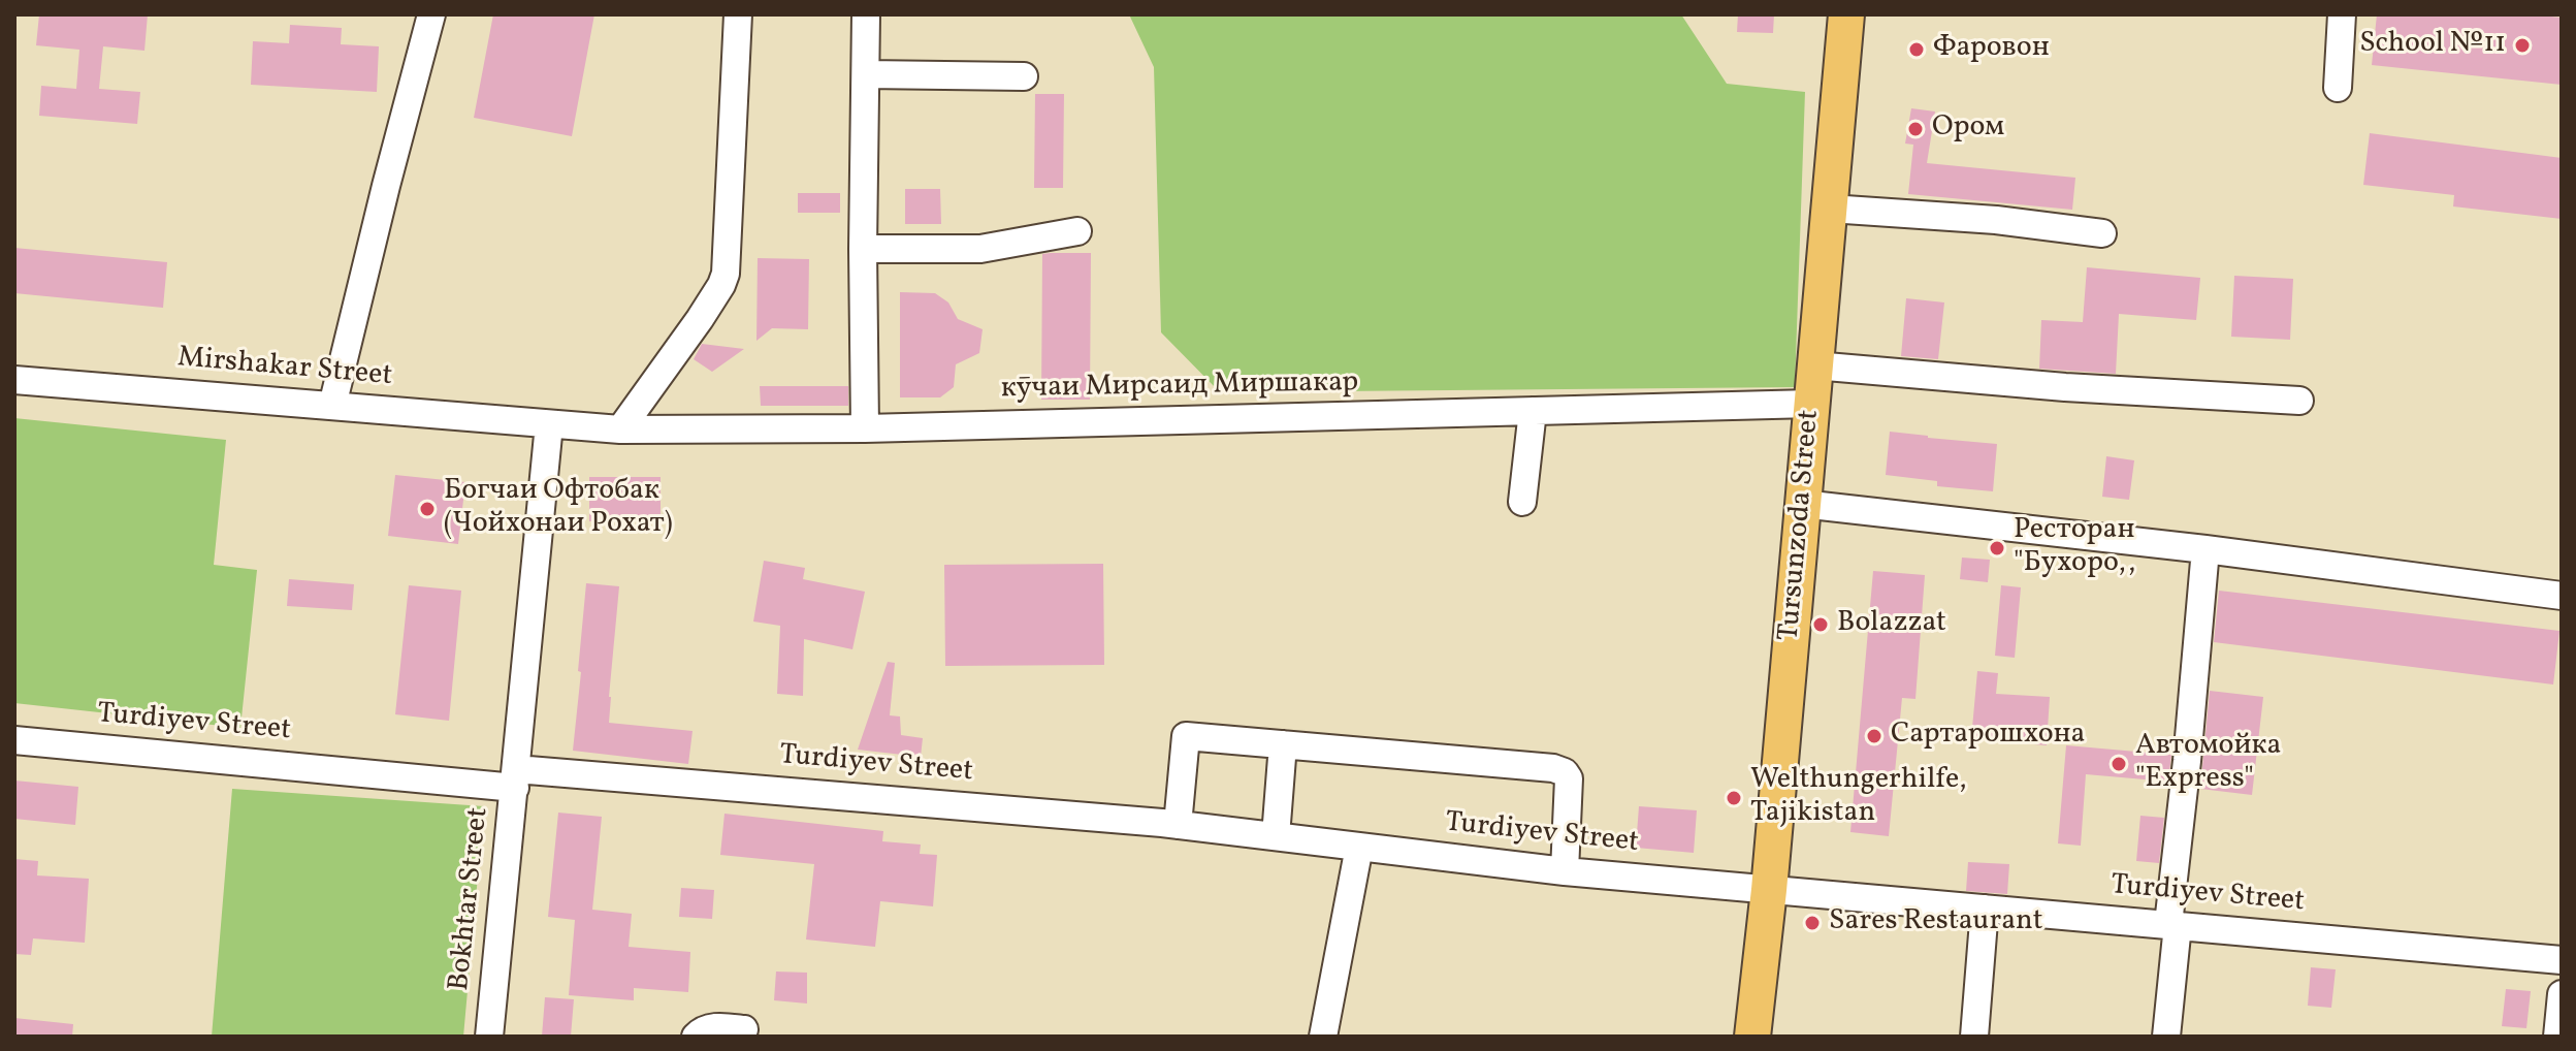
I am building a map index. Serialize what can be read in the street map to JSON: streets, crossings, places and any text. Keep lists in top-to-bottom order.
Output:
{
  "streets": {
    "main road": ["Tursunzoda Street"],
    "street": [
      "Mirshakar Street",
      "кӯчаи Мирсаид Миршакар",
      "Turdiyev Street",
      "Bokhtar Street"
    ]
  },
  "crossings": [
    ["Mirshakar Street", "кӯчаи Мирсаид Миршакар"],
    ["Mirshakar Street", "Bokhtar Street"],
    ["кӯчаи Мирсаид Миршакар", "Tursunzoda Street"],
    ["кӯчаи Мирсаид Миршакар", "Bokhtar Street"],
    ["Tursunzoda Street", "Turdiyev Street"],
    ["Turdiyev Street", "Bokhtar Street"]
  ],
  "places": [
    "School №11",
    "Фаровон",
    "Ором",
    "Богчаи Офтобак (Чойхонаи Рохат)",
    "Ресторан \"Бухоро,,",
    "Bolazzat",
    "Сартарошхона",
    "Автомойка \"Express\"",
    "Welthungerhilfe, Tajikistan",
    "Sares Restaurant"
  ]
}
